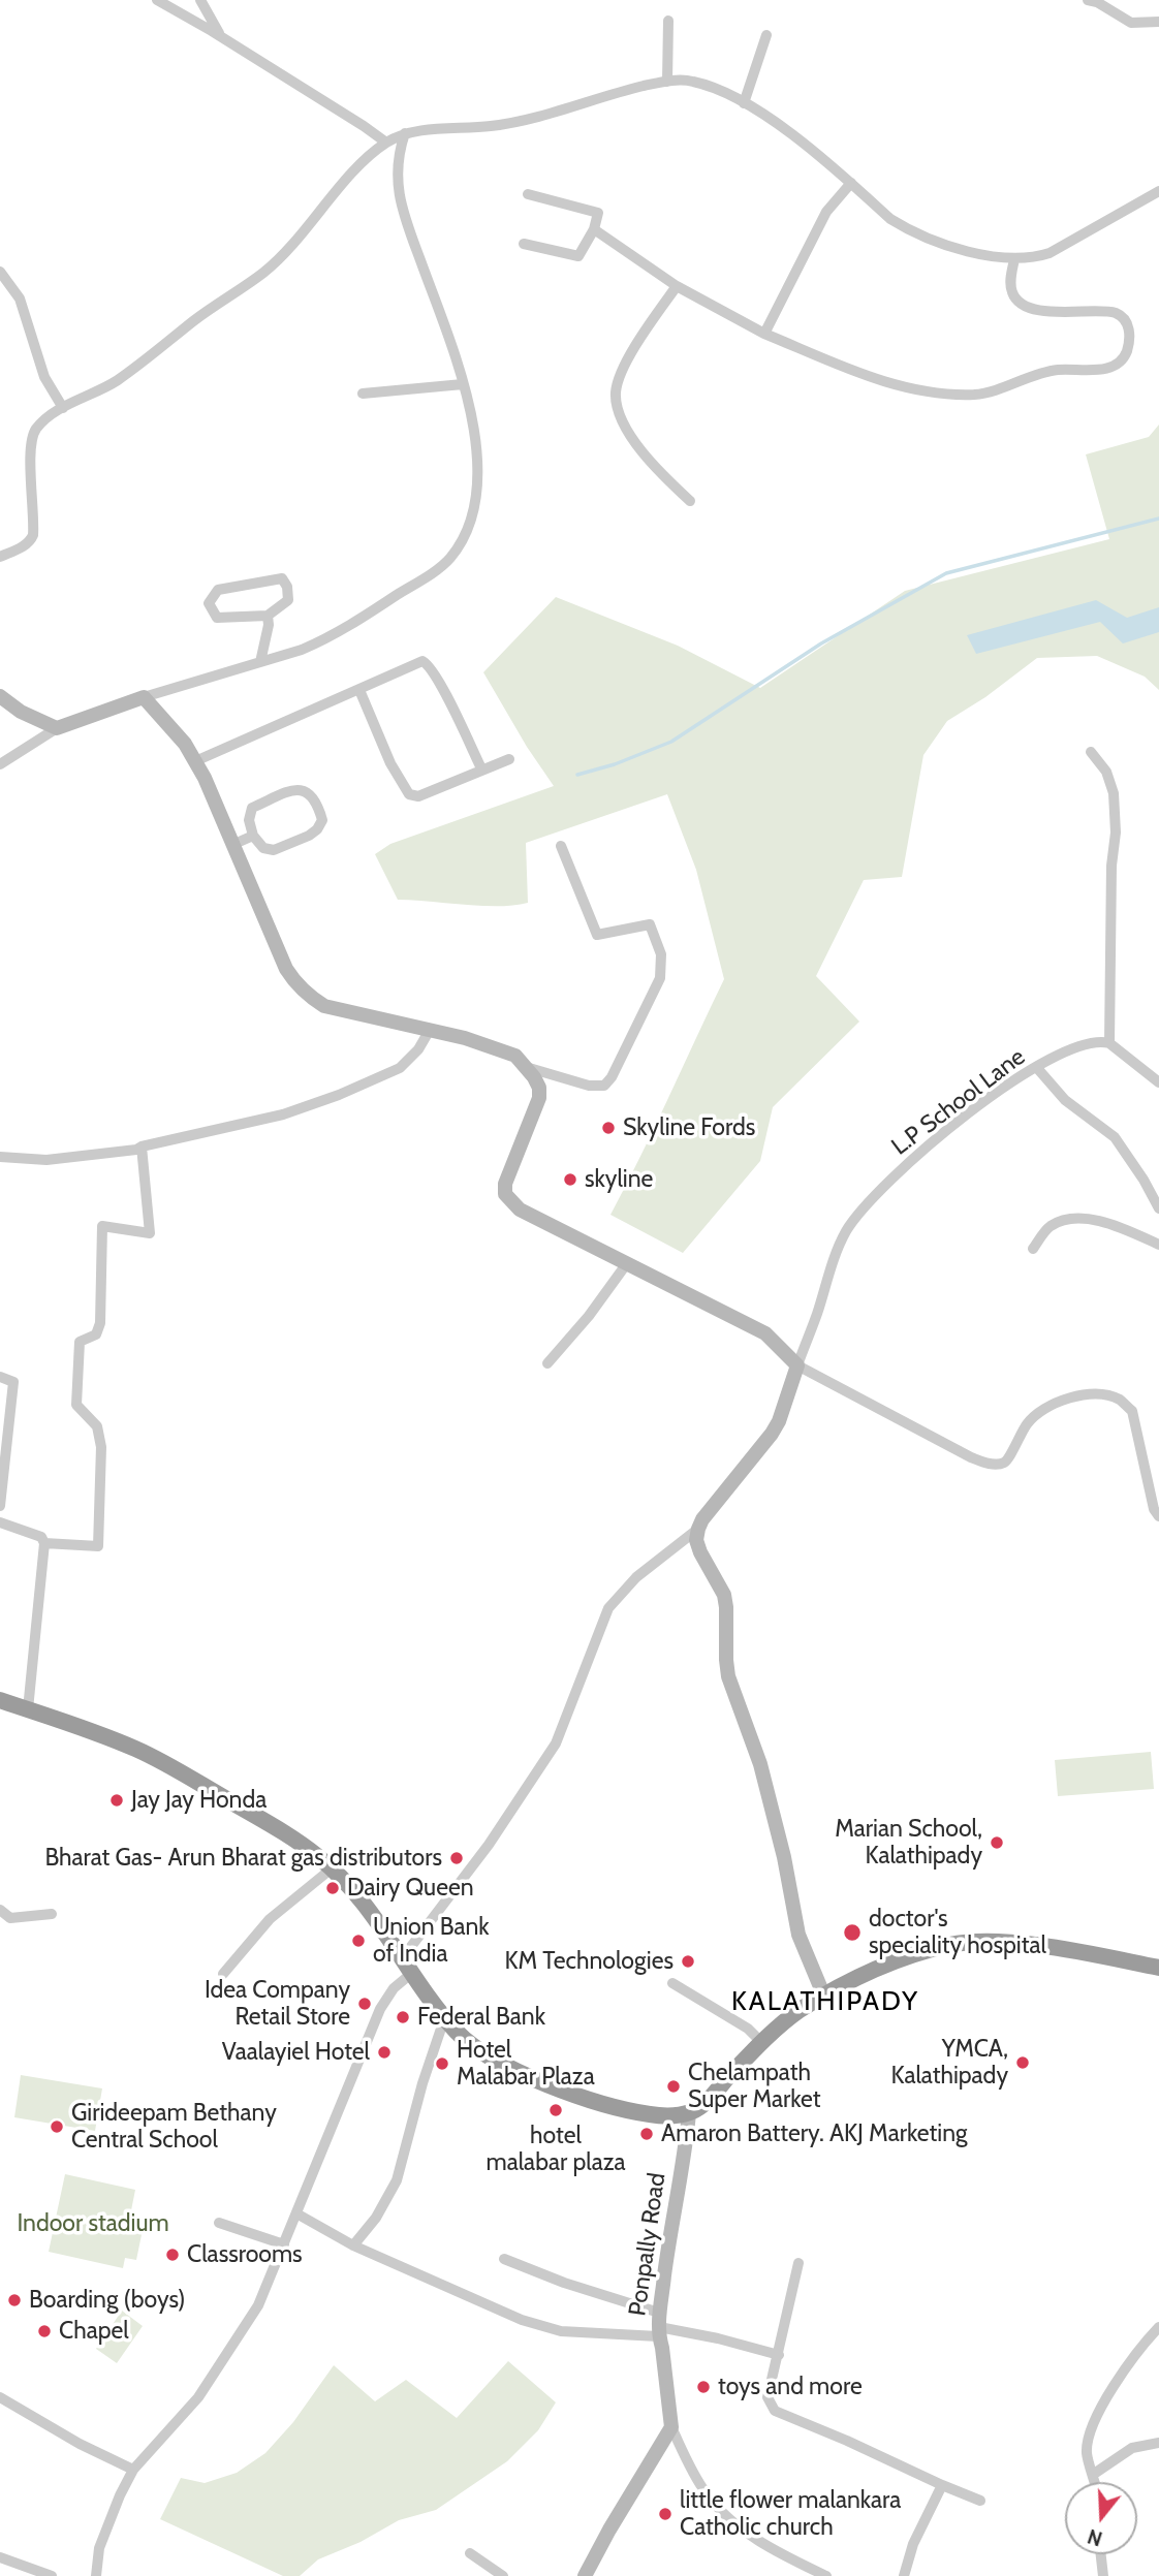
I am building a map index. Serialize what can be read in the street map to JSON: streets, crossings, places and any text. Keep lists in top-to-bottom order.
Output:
{
  "streets": {
    "main road": ["Ponpally Road"],
    "street": ["L.P School Lane"]
  },
  "districts": ["KALATHIPADY"],
  "parks": ["Indoor stadium"],
  "places": [
    "Skyline Fords",
    "skyline",
    "Jay Jay Honda",
    "Marian School, Kalathipady",
    "Bharat Gas- Arun Bharat gas distributors",
    "Dairy Queen",
    "doctor's speciality hospital",
    "Union Bank of India",
    "KM Technologies",
    "Idea Company Retail Store",
    "Federal Bank",
    "Vaalayiel Hotel",
    "YMCA, Kalathipady",
    "Hotel Malabar Plaza",
    "Chelampath Super Market",
    "hotel malabar plaza",
    "Girideepam Bethany Central School",
    "Amaron Battery. AKJ Marketing",
    "Classrooms",
    "Boarding (boys)",
    "Chapel",
    "toys and more",
    "little flower malankara Catholic church"
  ],
  "north": "bottom"
}
